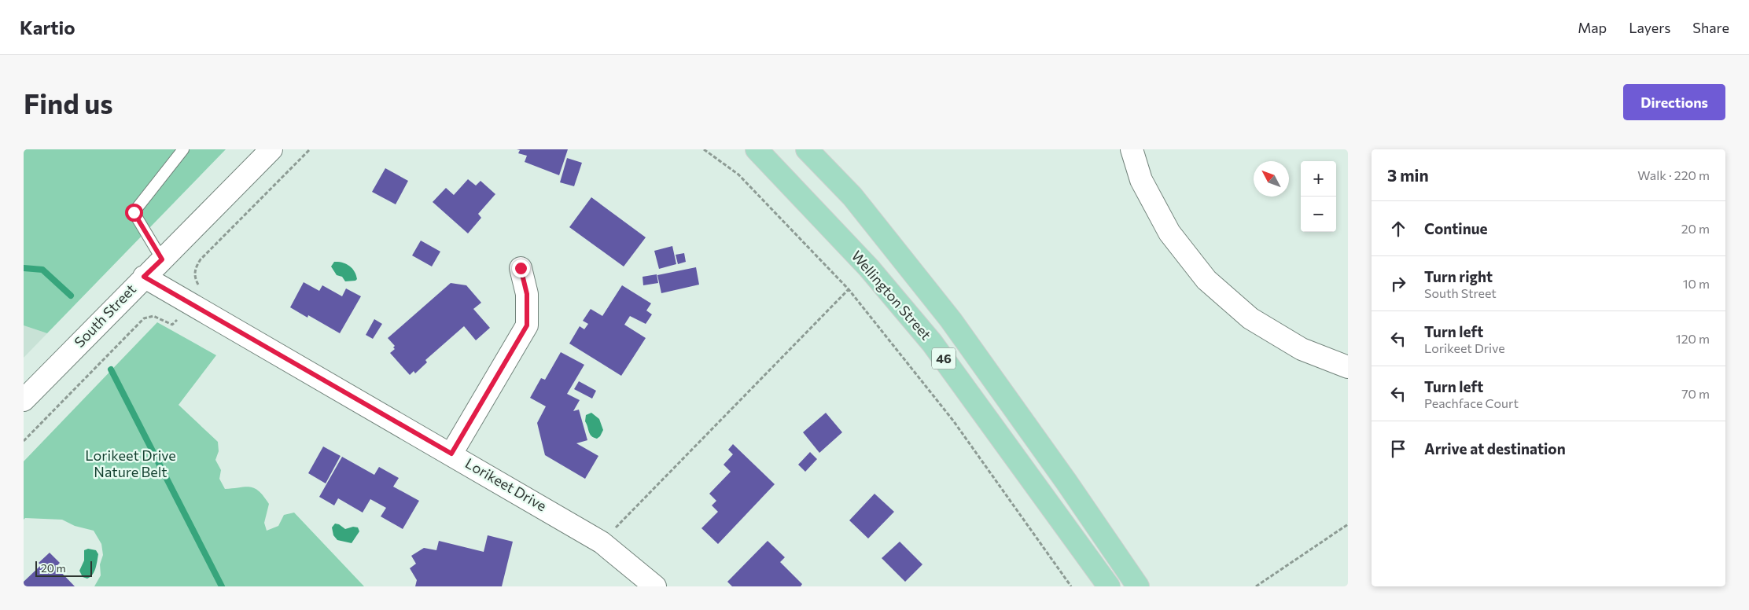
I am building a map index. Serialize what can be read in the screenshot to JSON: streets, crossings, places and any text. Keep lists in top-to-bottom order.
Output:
{
  "streets": {
    "main road": ["Wellington Street", "46"],
    "street": ["South Street", "Lorikeet Drive"]
  },
  "crossings": [
    ["South Street", "Lorikeet Drive"]
  ],
  "parks": ["Lorikeet Drive Nature Belt"],
  "scale_bar": "20 m",
  "north": "top left",
  "page": {
    "header": "Kartio",
    "nav": ["Map", "Layers", "Share"],
    "buttons": "Directions",
    "title": "Find us",
    "heading": ["3 min", "Walk · 220 m"],
    "map_buttons": ["+", "−"],
    "list": [
      ["Continue", "20 m"],
      ["Turn right", "South Street", "10 m"],
      ["Turn left", "Lorikeet Drive", "120 m"],
      ["Turn left", "Peachface Court", "70 m"],
      "Arrive at destination"
    ],
    "scale": "20 m"
  }
}
